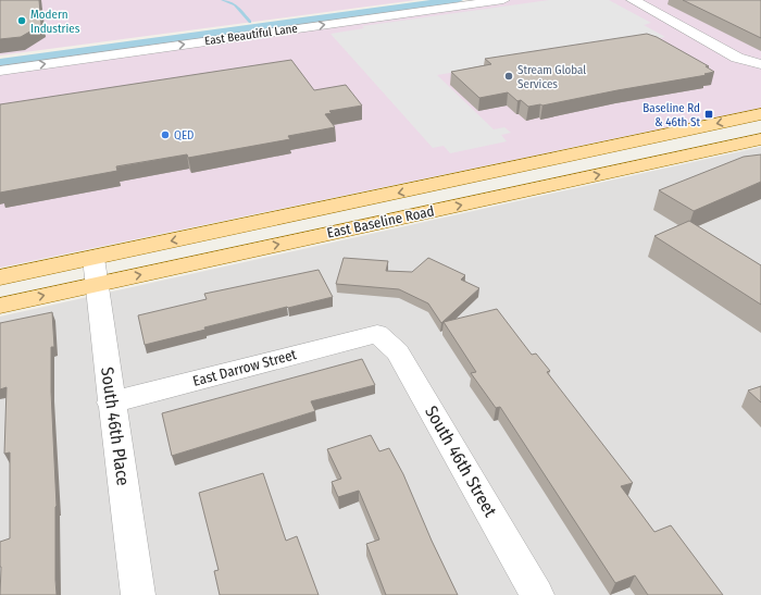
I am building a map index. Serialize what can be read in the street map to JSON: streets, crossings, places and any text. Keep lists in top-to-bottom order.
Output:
{
  "streets": {
    "main road": ["East Baseline Road"],
    "street": [
      "East Beautiful Lane",
      "East Darrow Street",
      "South 46th Place",
      "South 46th Street"
    ]
  },
  "crossings": [
    ["East Baseline Road", "South 46th Place"],
    ["East Darrow Street", "South 46th Place"],
    ["East Darrow Street", "South 46th Street"]
  ],
  "places": {
    "other": ["Modern Industries", "Stream Global Services", "QED"],
    "transit": ["Baseline Rd & 46th St"]
  }
}
